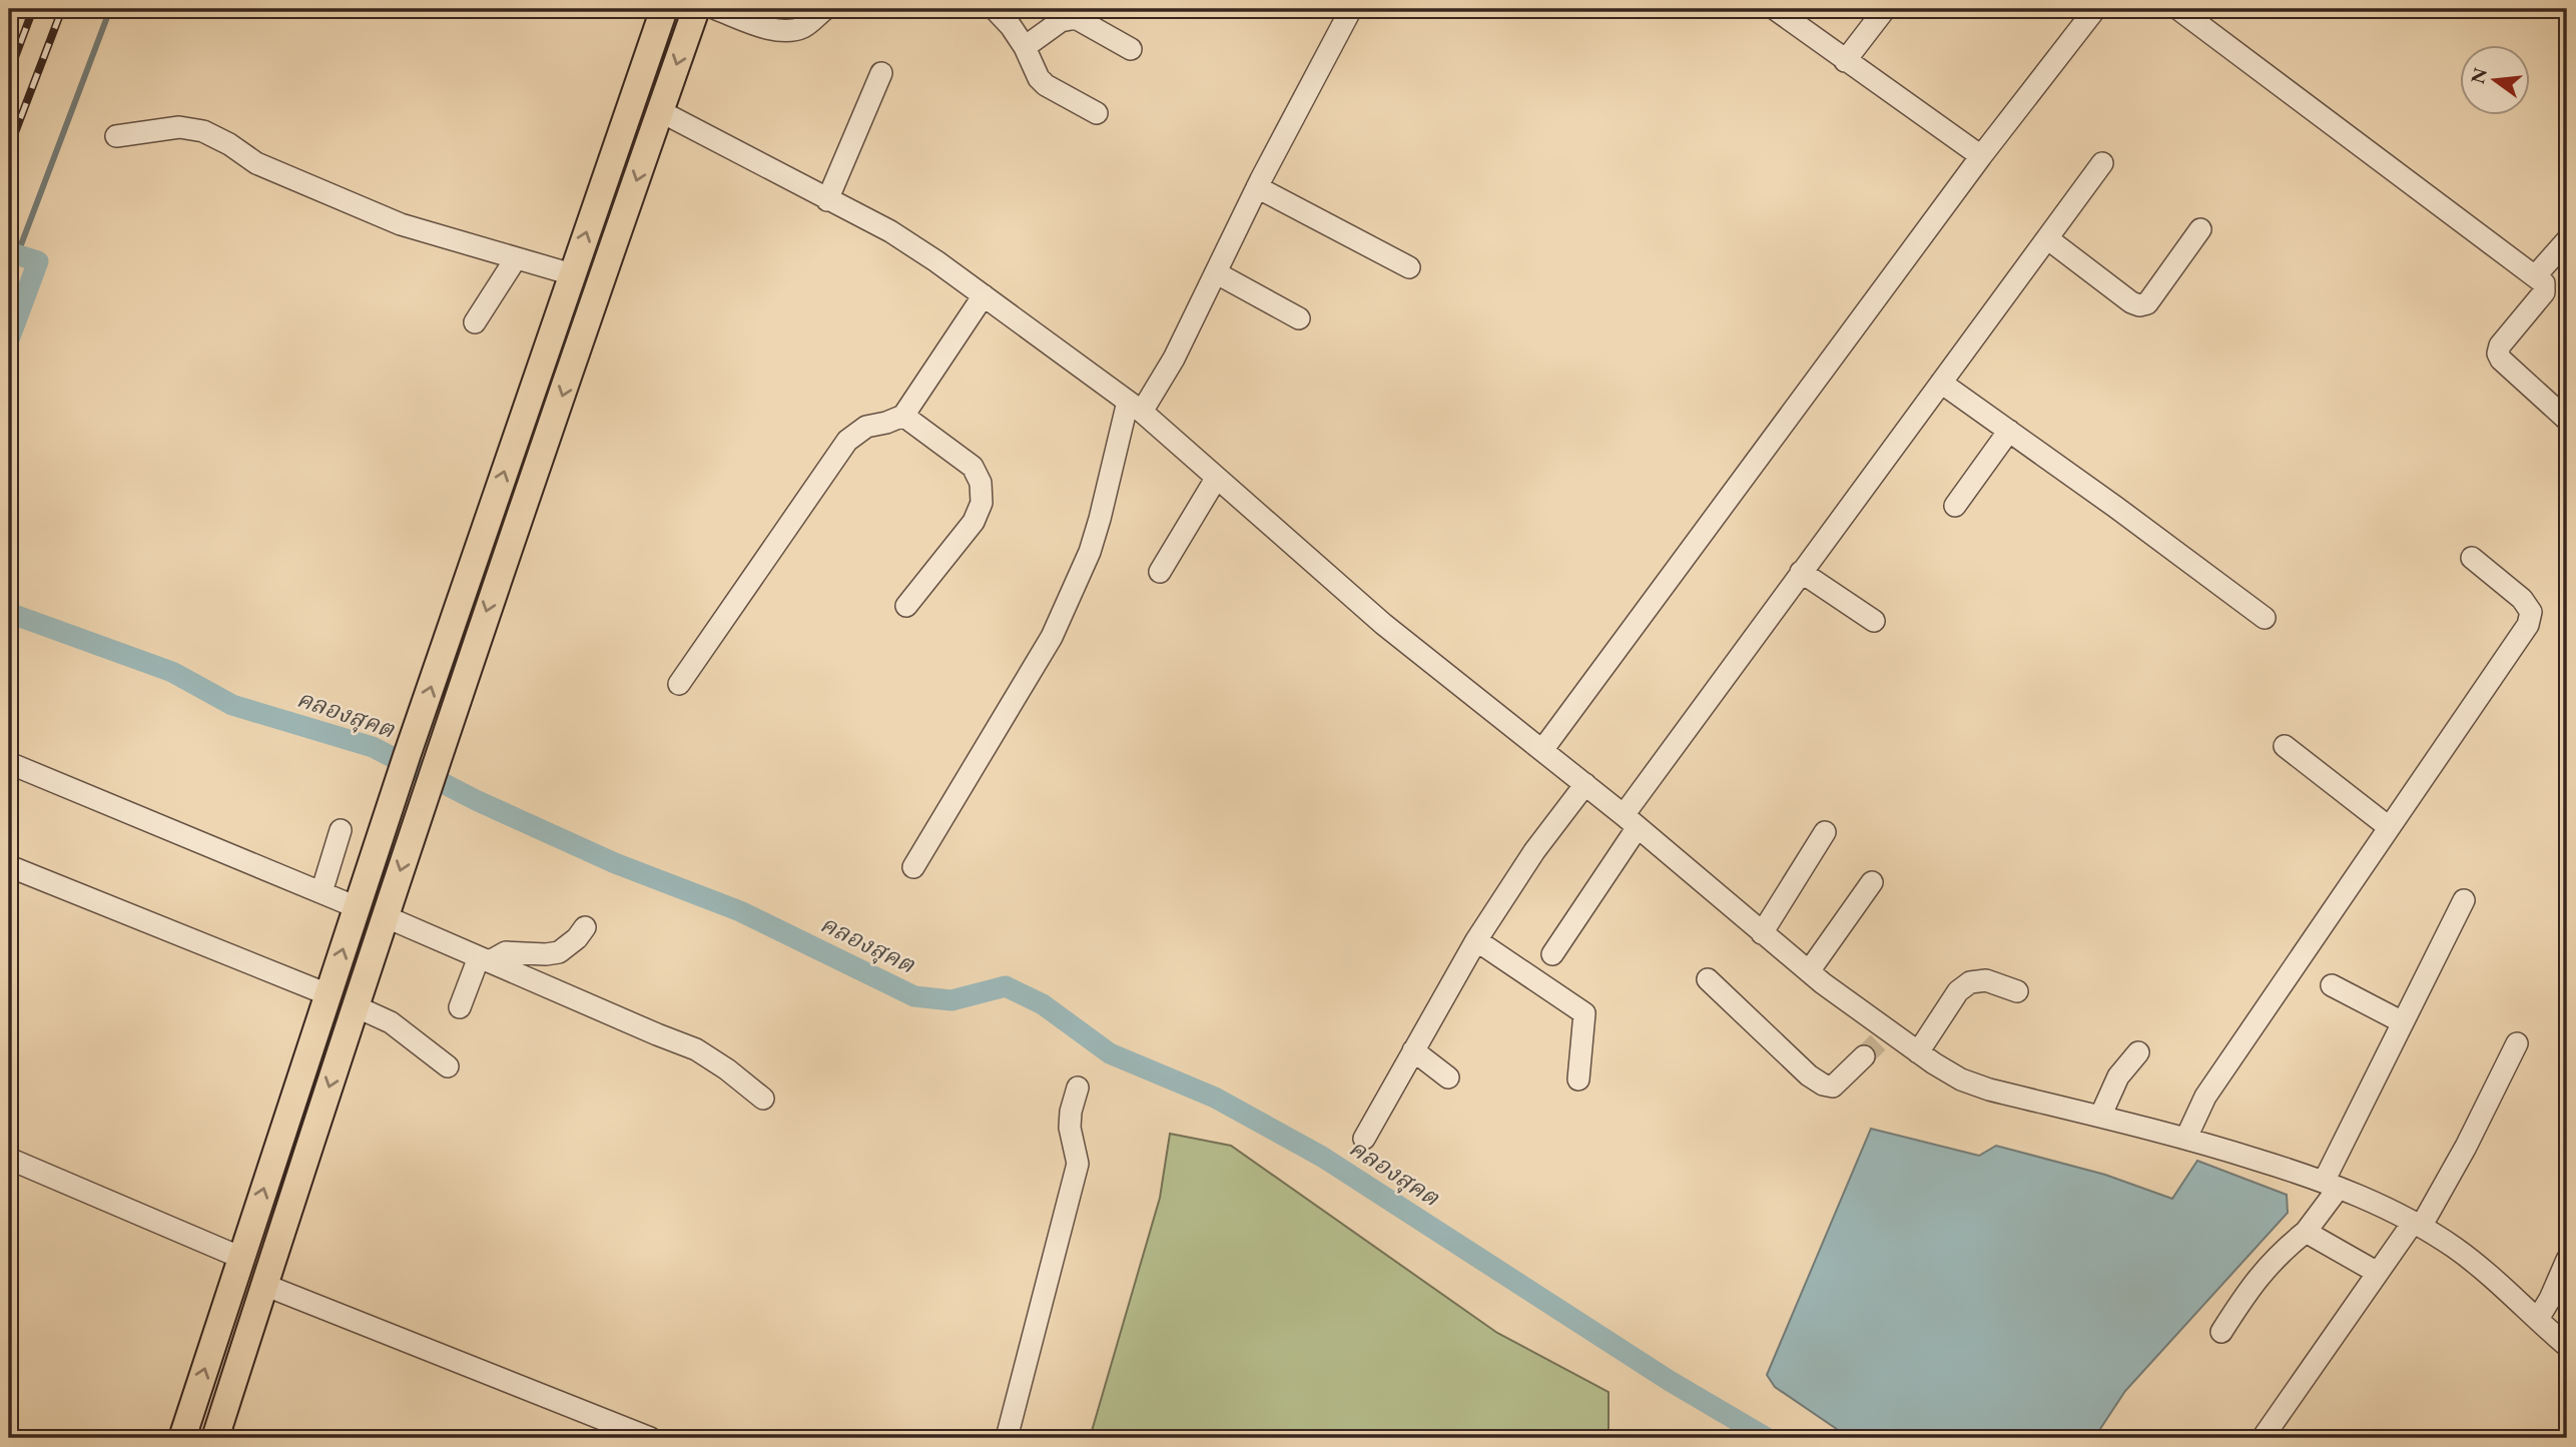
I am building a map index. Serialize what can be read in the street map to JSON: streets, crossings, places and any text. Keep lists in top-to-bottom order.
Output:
{
  "water": ["คลองสุคต"],
  "north": "left"
}
